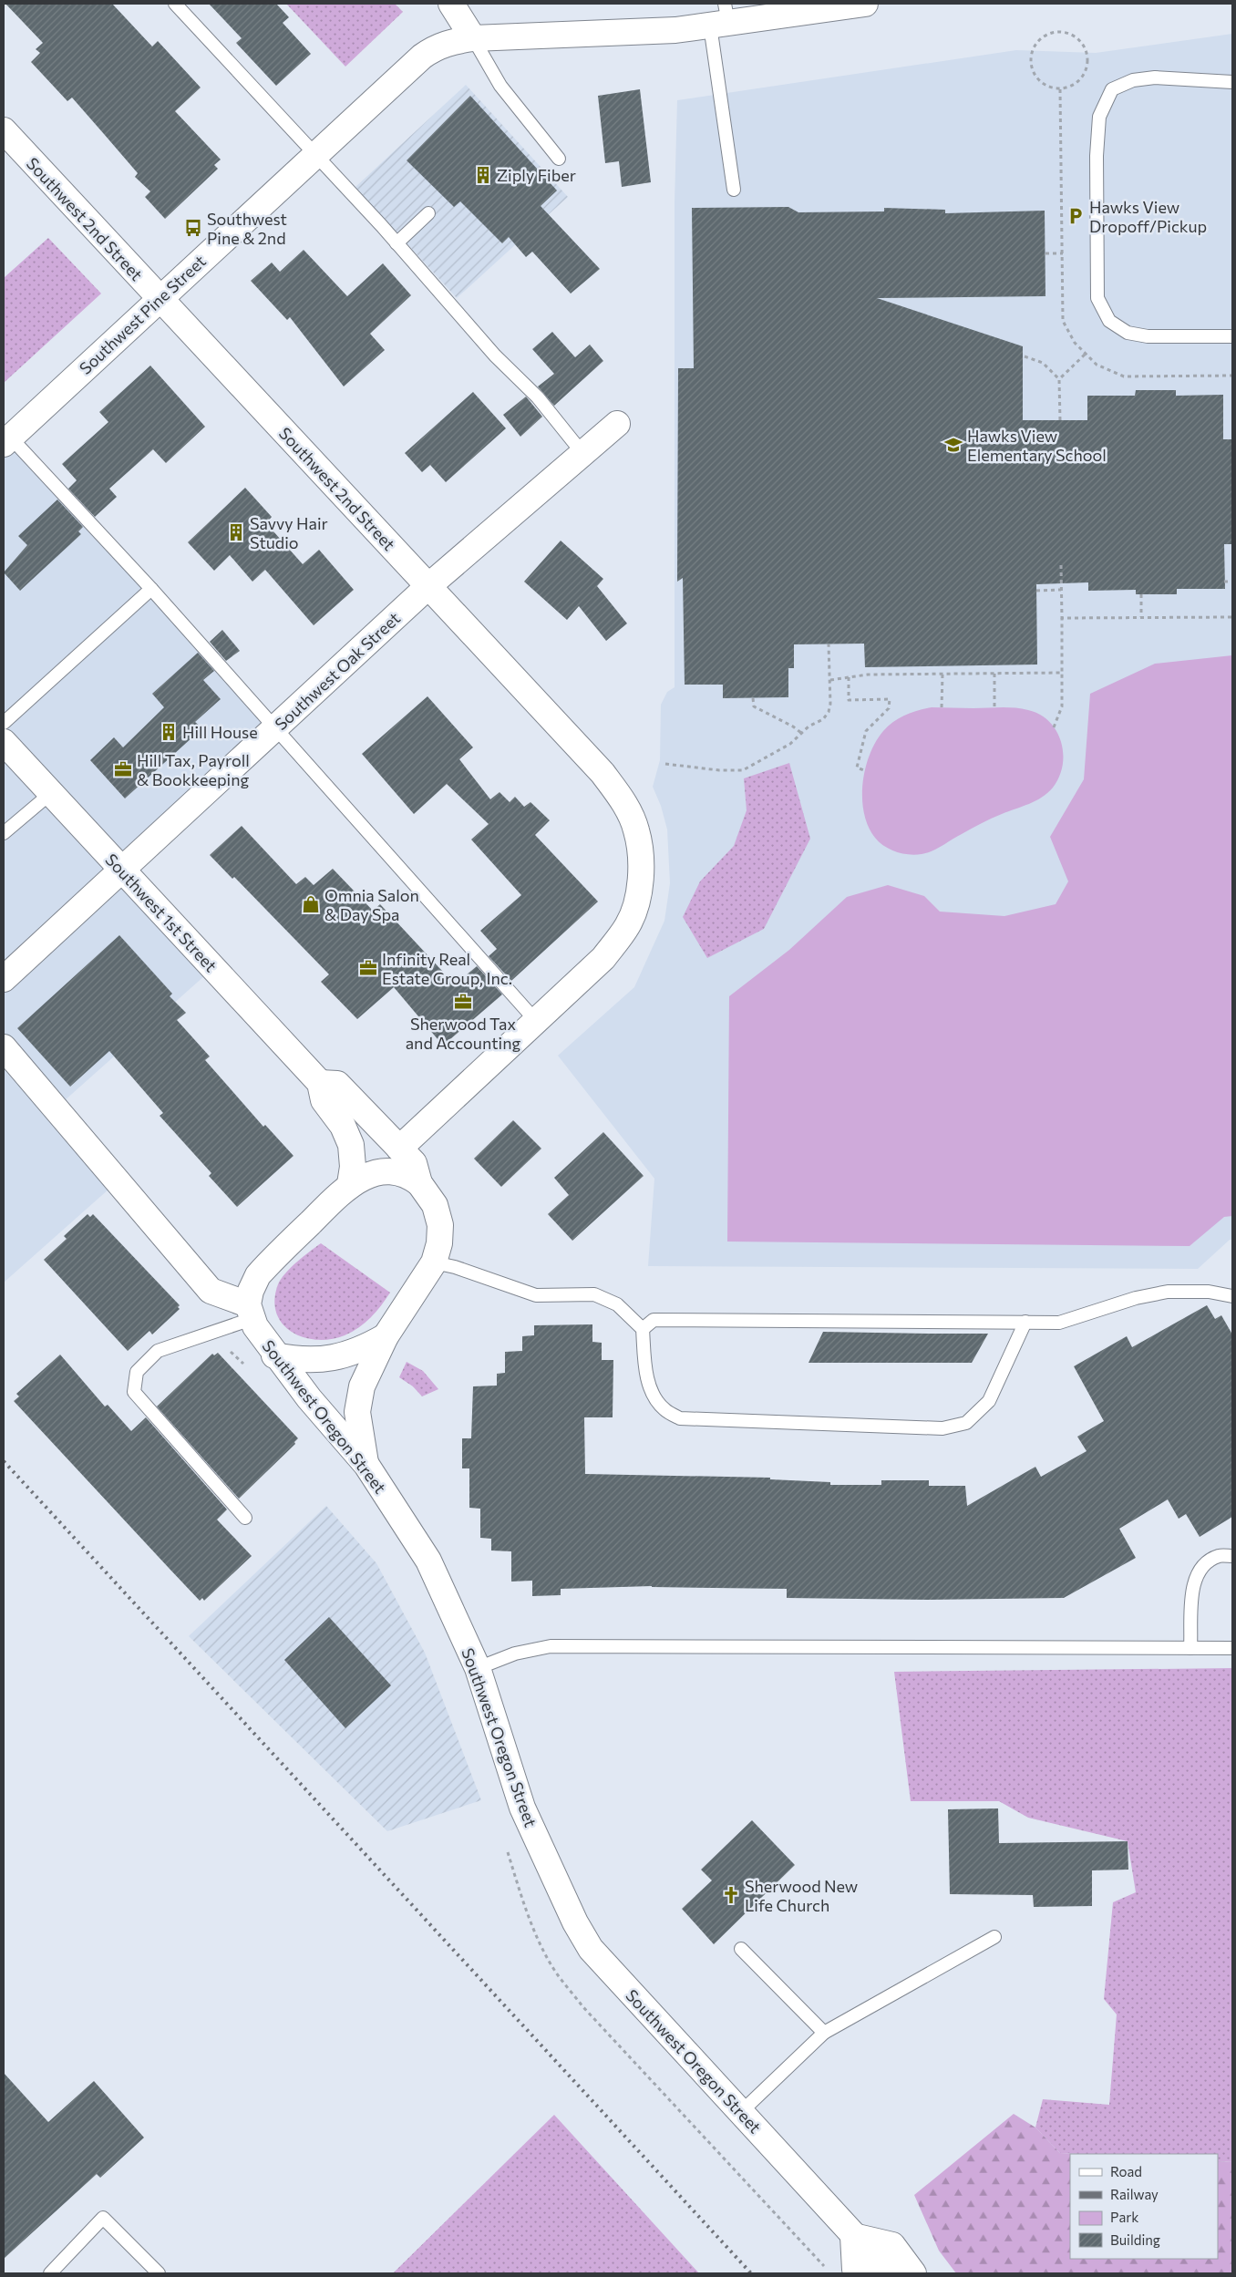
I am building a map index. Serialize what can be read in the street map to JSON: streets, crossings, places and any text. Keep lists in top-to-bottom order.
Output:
{
  "streets": {
    "main road": [
      "Southwest 2nd Street",
      "Southwest Pine Street",
      "Southwest Oak Street",
      "Southwest 1st Street",
      "Southwest Oregon Street"
    ]
  },
  "crossings": [
    ["Southwest 2nd Street", "Southwest Pine Street"],
    ["Southwest 2nd Street", "Southwest Oak Street"],
    ["Southwest Oak Street", "Southwest 1st Street"]
  ],
  "places": {
    "building": ["Ziply Fiber", "Savvy Hair Studio", "Hill House"],
    "parking": ["Hawks View Dropoff/Pickup"],
    "bus stop": ["Southwest Pine & 2nd"],
    "school or university": ["Hawks View Elementary School"],
    "office": ["Hill Tax, Payroll & Bookkeeping", "Infinity Real Estate Group, Inc.", "Sherwood Tax and Accounting"],
    "shop": ["Omnia Salon & Day Spa"],
    "church": ["Sherwood New Life Church"]
  },
  "legend": [
    "Road",
    "Railway",
    "Park",
    "Building"
  ]
}
